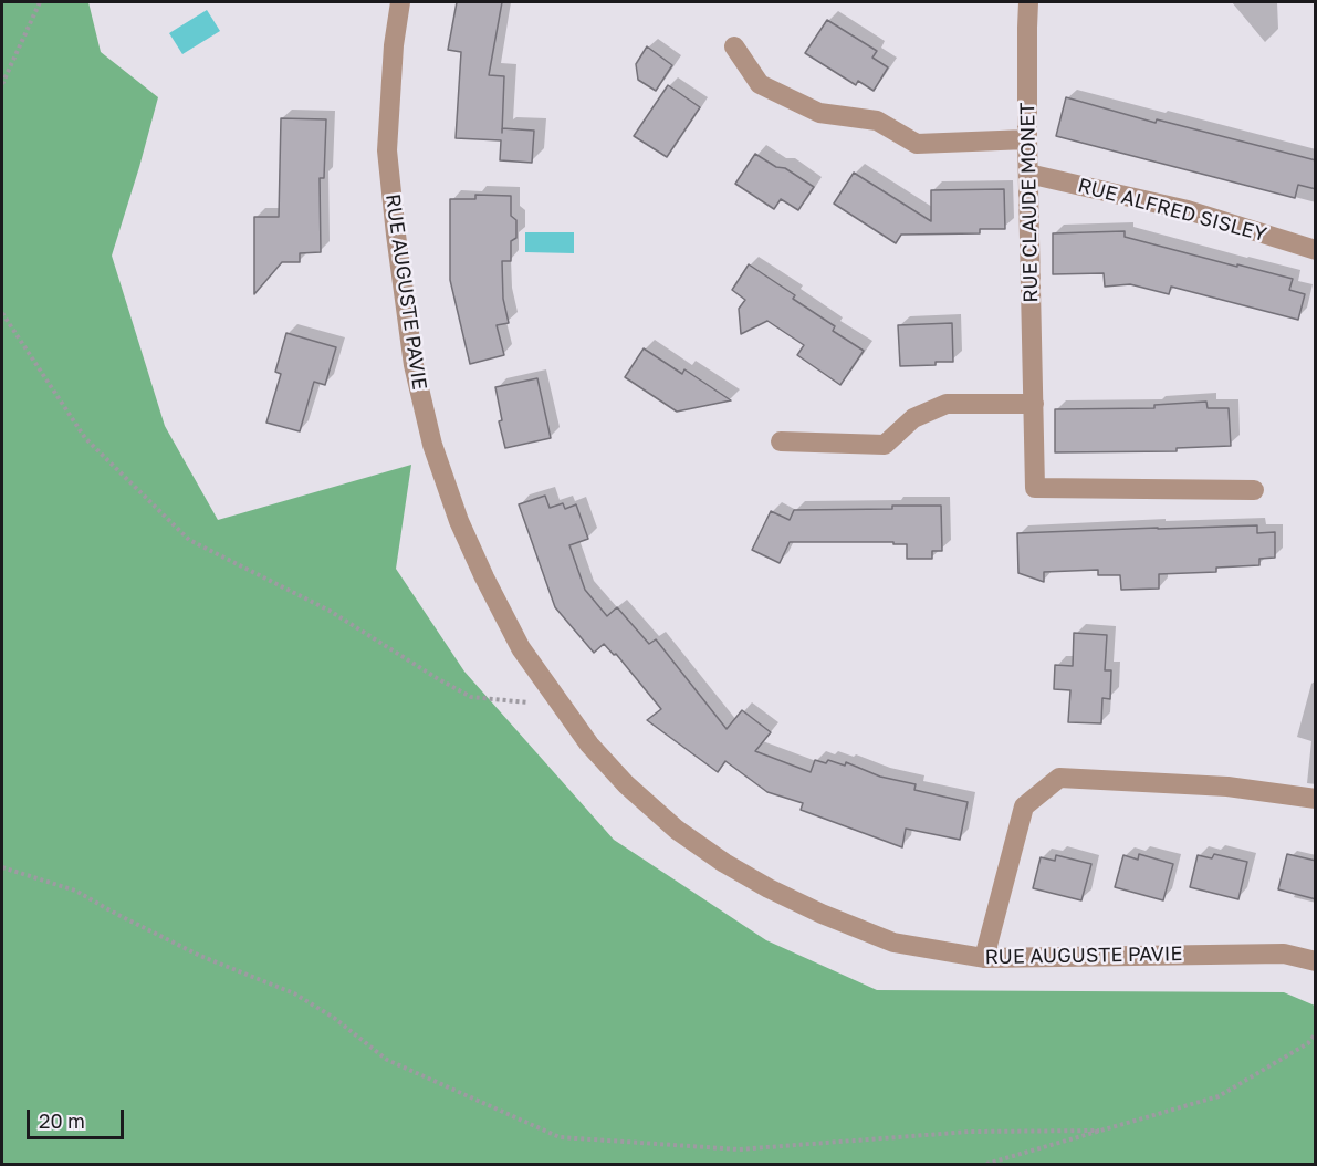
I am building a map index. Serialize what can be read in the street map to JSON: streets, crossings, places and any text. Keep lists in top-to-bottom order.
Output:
{
  "streets": {
    "street": ["RUE CLAUDE MONET", "RUE ALFRED SISLEY", "RUE AUGUSTE PAVIE"]
  },
  "crossings": [
    ["RUE CLAUDE MONET", "RUE ALFRED SISLEY"]
  ],
  "scale_bar": "20 m"
}
